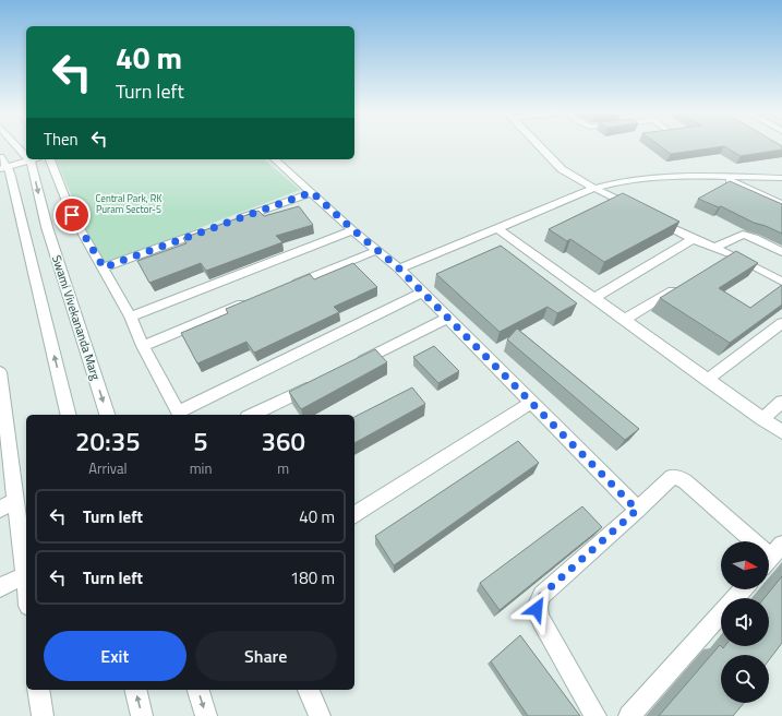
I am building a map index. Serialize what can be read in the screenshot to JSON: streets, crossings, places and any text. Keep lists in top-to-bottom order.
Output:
{
  "streets": {
    "street": ["Swami Vivekananda Marg"]
  },
  "parks": ["Central Park, RK Puram Sector-5"],
  "north": "right",
  "page": {
    "turn": ["40 m", "Turn left"],
    "then": "Then",
    "eta": [
      "20:35",
      "Arrival",
      "5",
      "min",
      "360",
      "m"
    ],
    "list": [
      {
        "name": "Turn left",
        "value": "40 m"
      },
      {
        "name": "Turn left",
        "value": "180 m"
      }
    ],
    "buttons": ["Exit", "Share"]
  }
}
